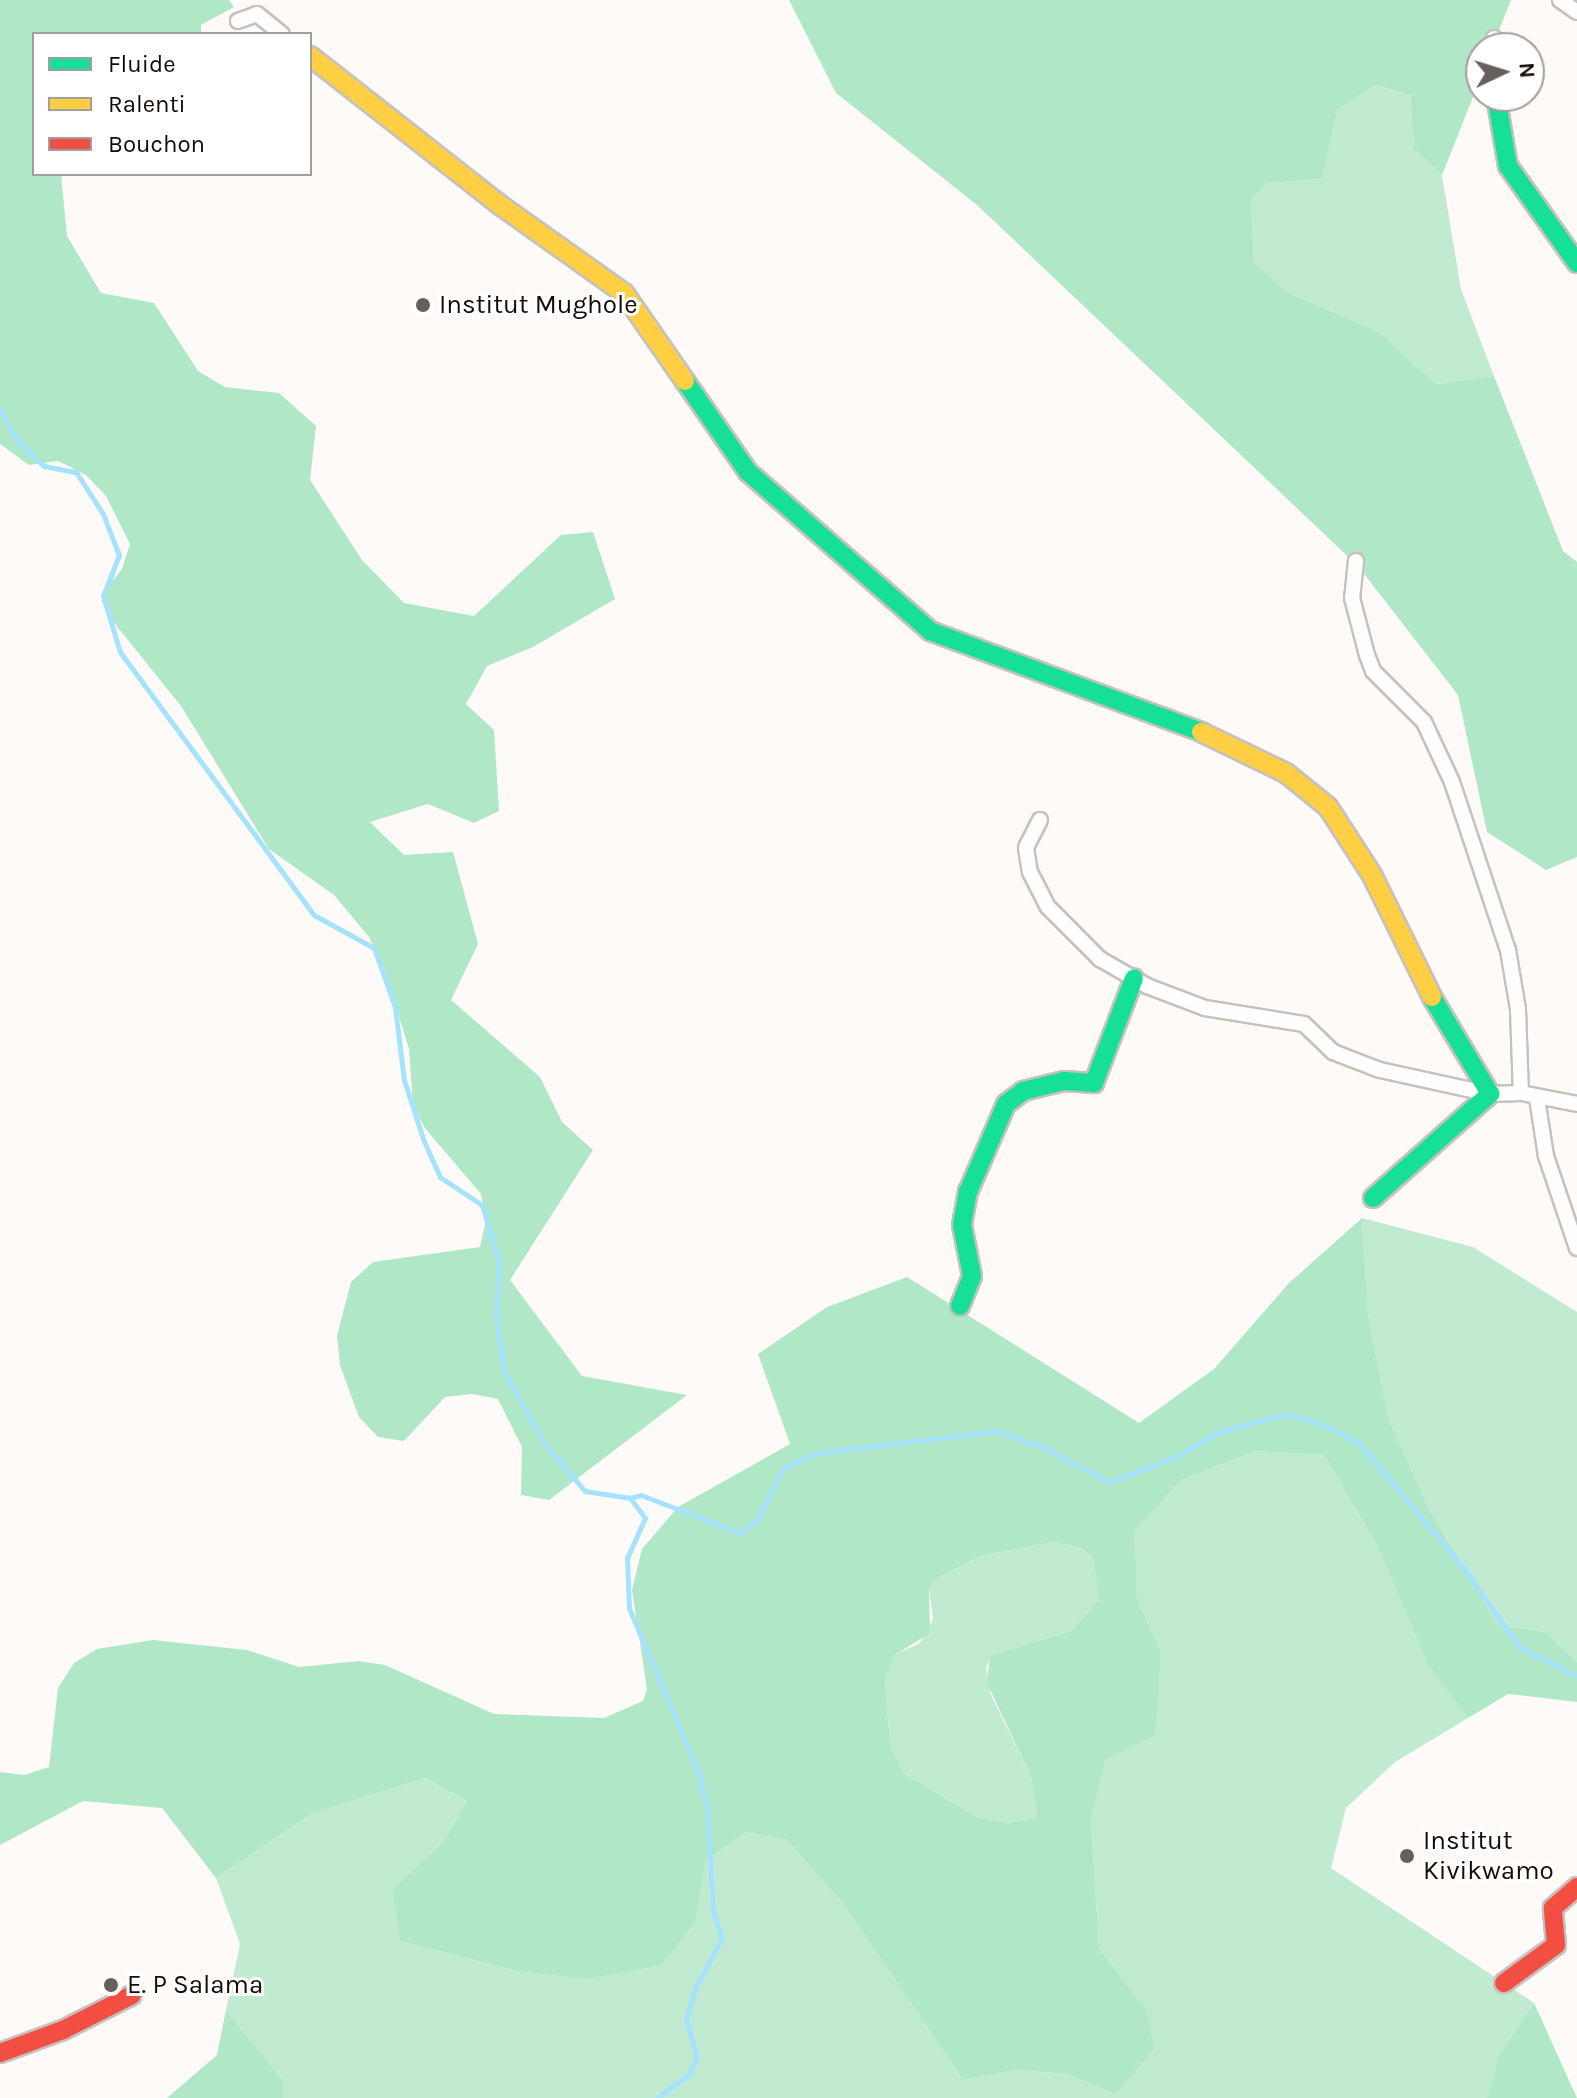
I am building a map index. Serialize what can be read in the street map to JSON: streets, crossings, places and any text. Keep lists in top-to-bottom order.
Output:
{
  "places": ["Institut Mughole", "Institut Kivikwamo", "E. P Salama"],
  "legend": ["Fluide", "Ralenti", "Bouchon"],
  "north": "right"
}
